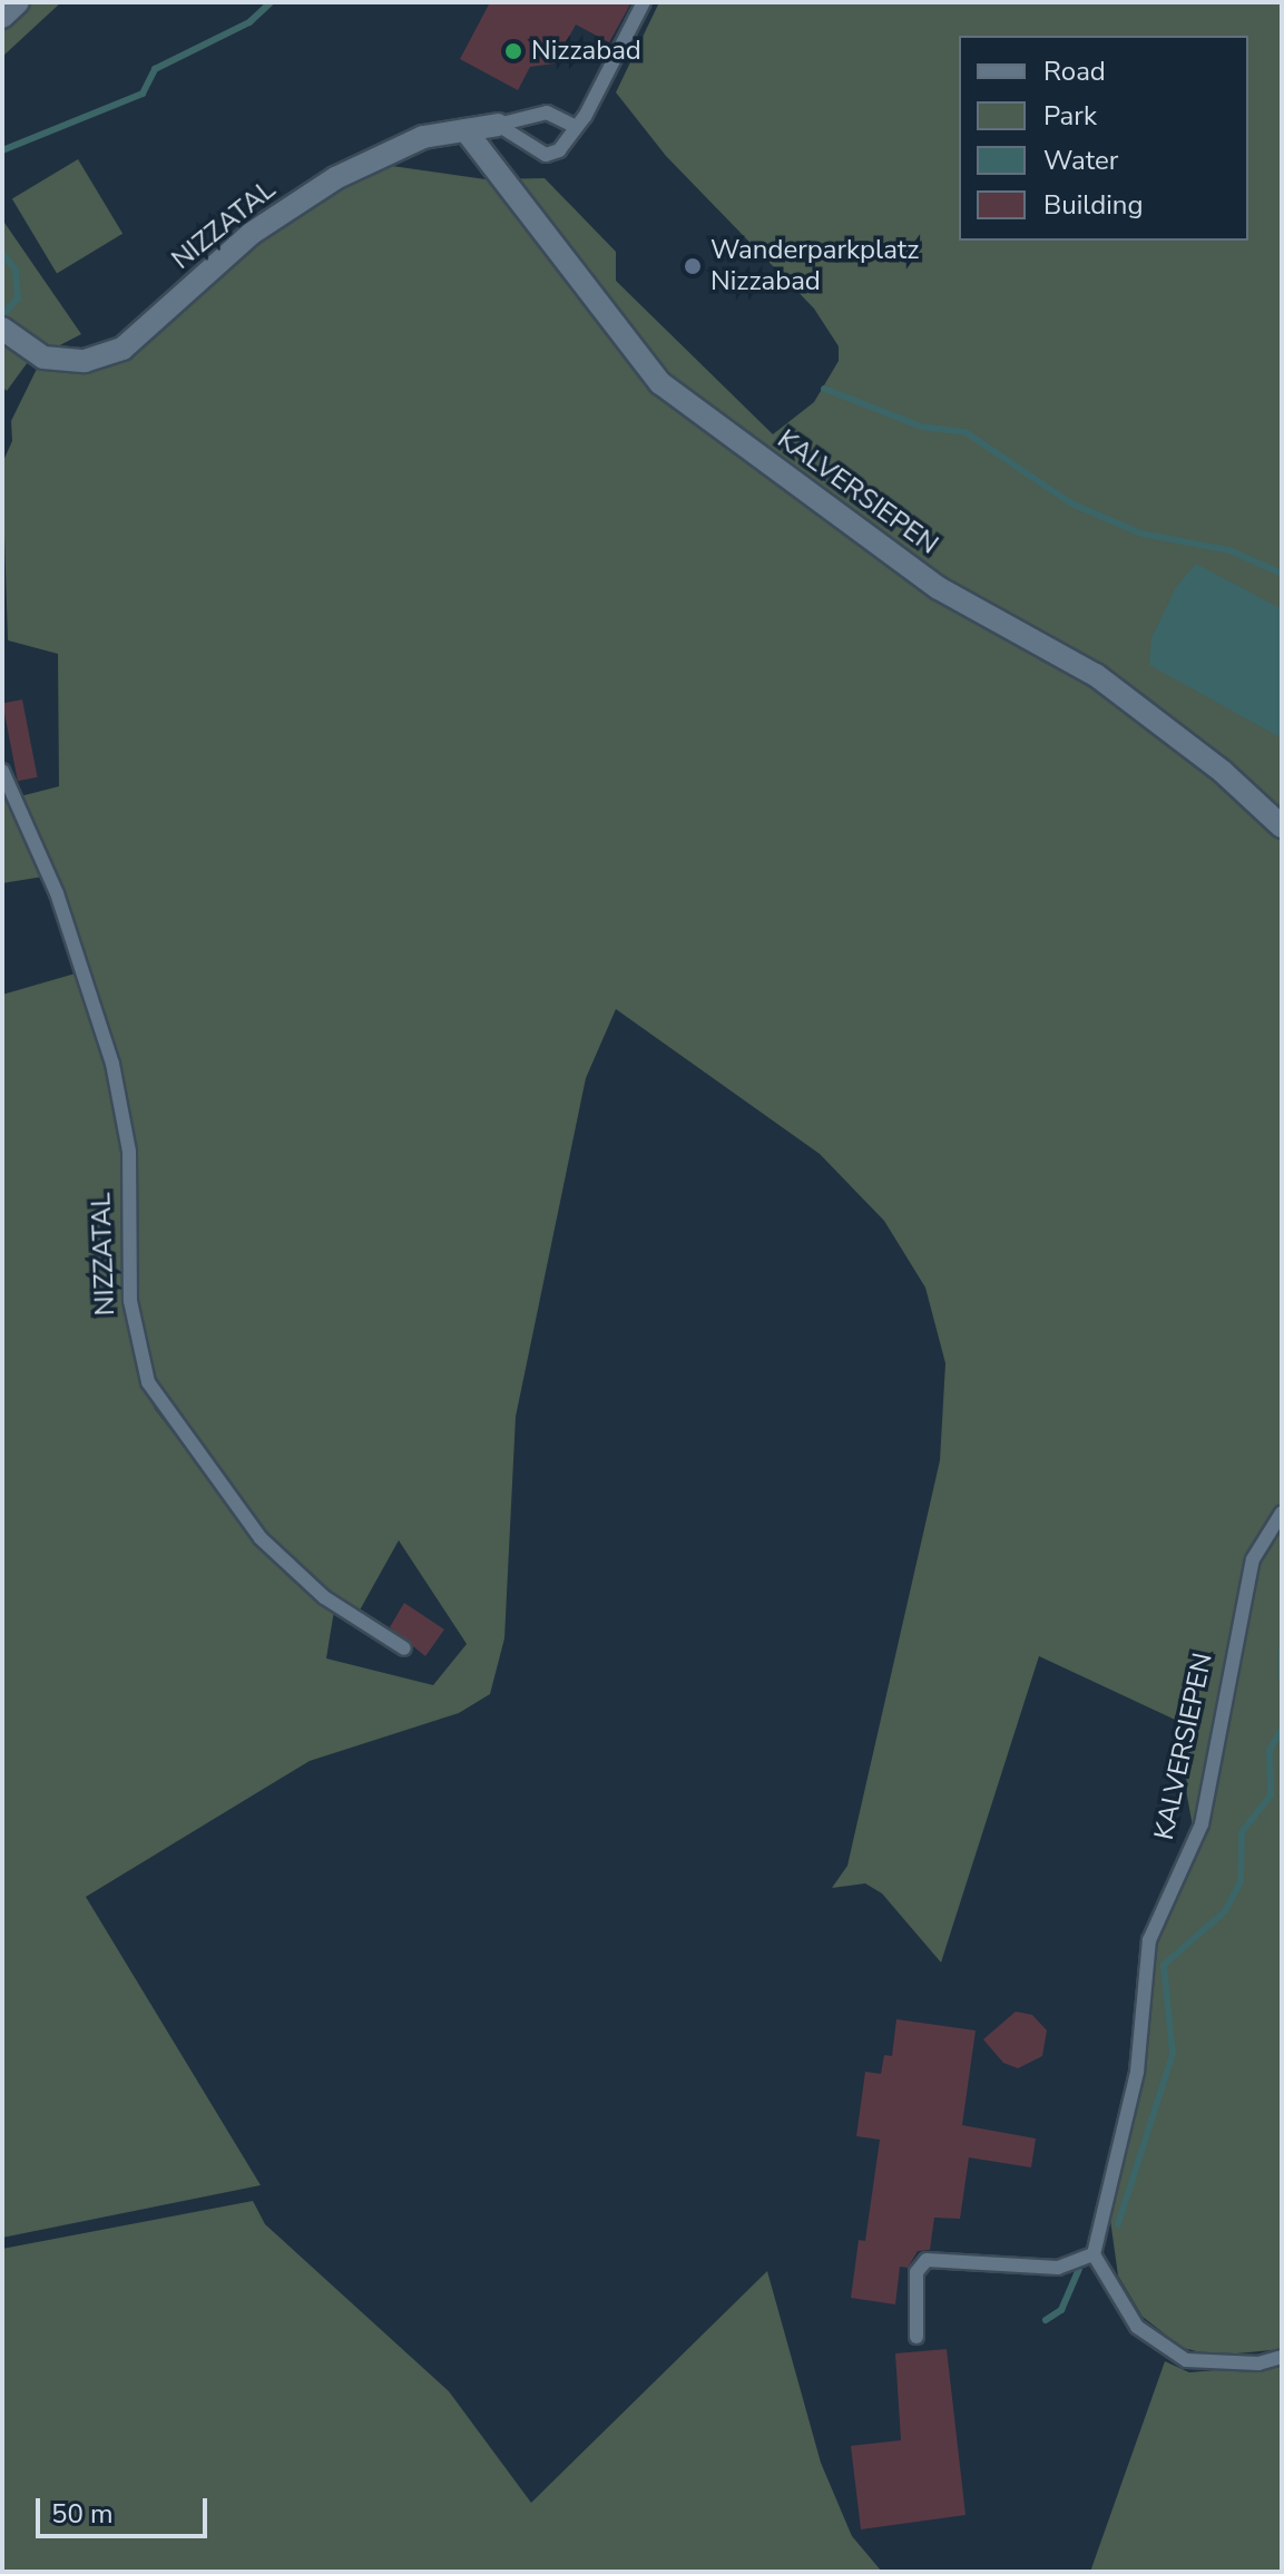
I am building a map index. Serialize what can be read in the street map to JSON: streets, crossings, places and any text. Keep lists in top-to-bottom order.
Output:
{
  "streets": {
    "street": ["NIZZATAL", "KALVERSIEPEN"]
  },
  "crossings": [
    ["NIZZATAL", "KALVERSIEPEN"]
  ],
  "places": ["Nizzabad", "Wanderparkplatz Nizzabad"],
  "legend": [
    "Road",
    "Park",
    "Water",
    "Building"
  ],
  "scale_bar": "50 m"
}
